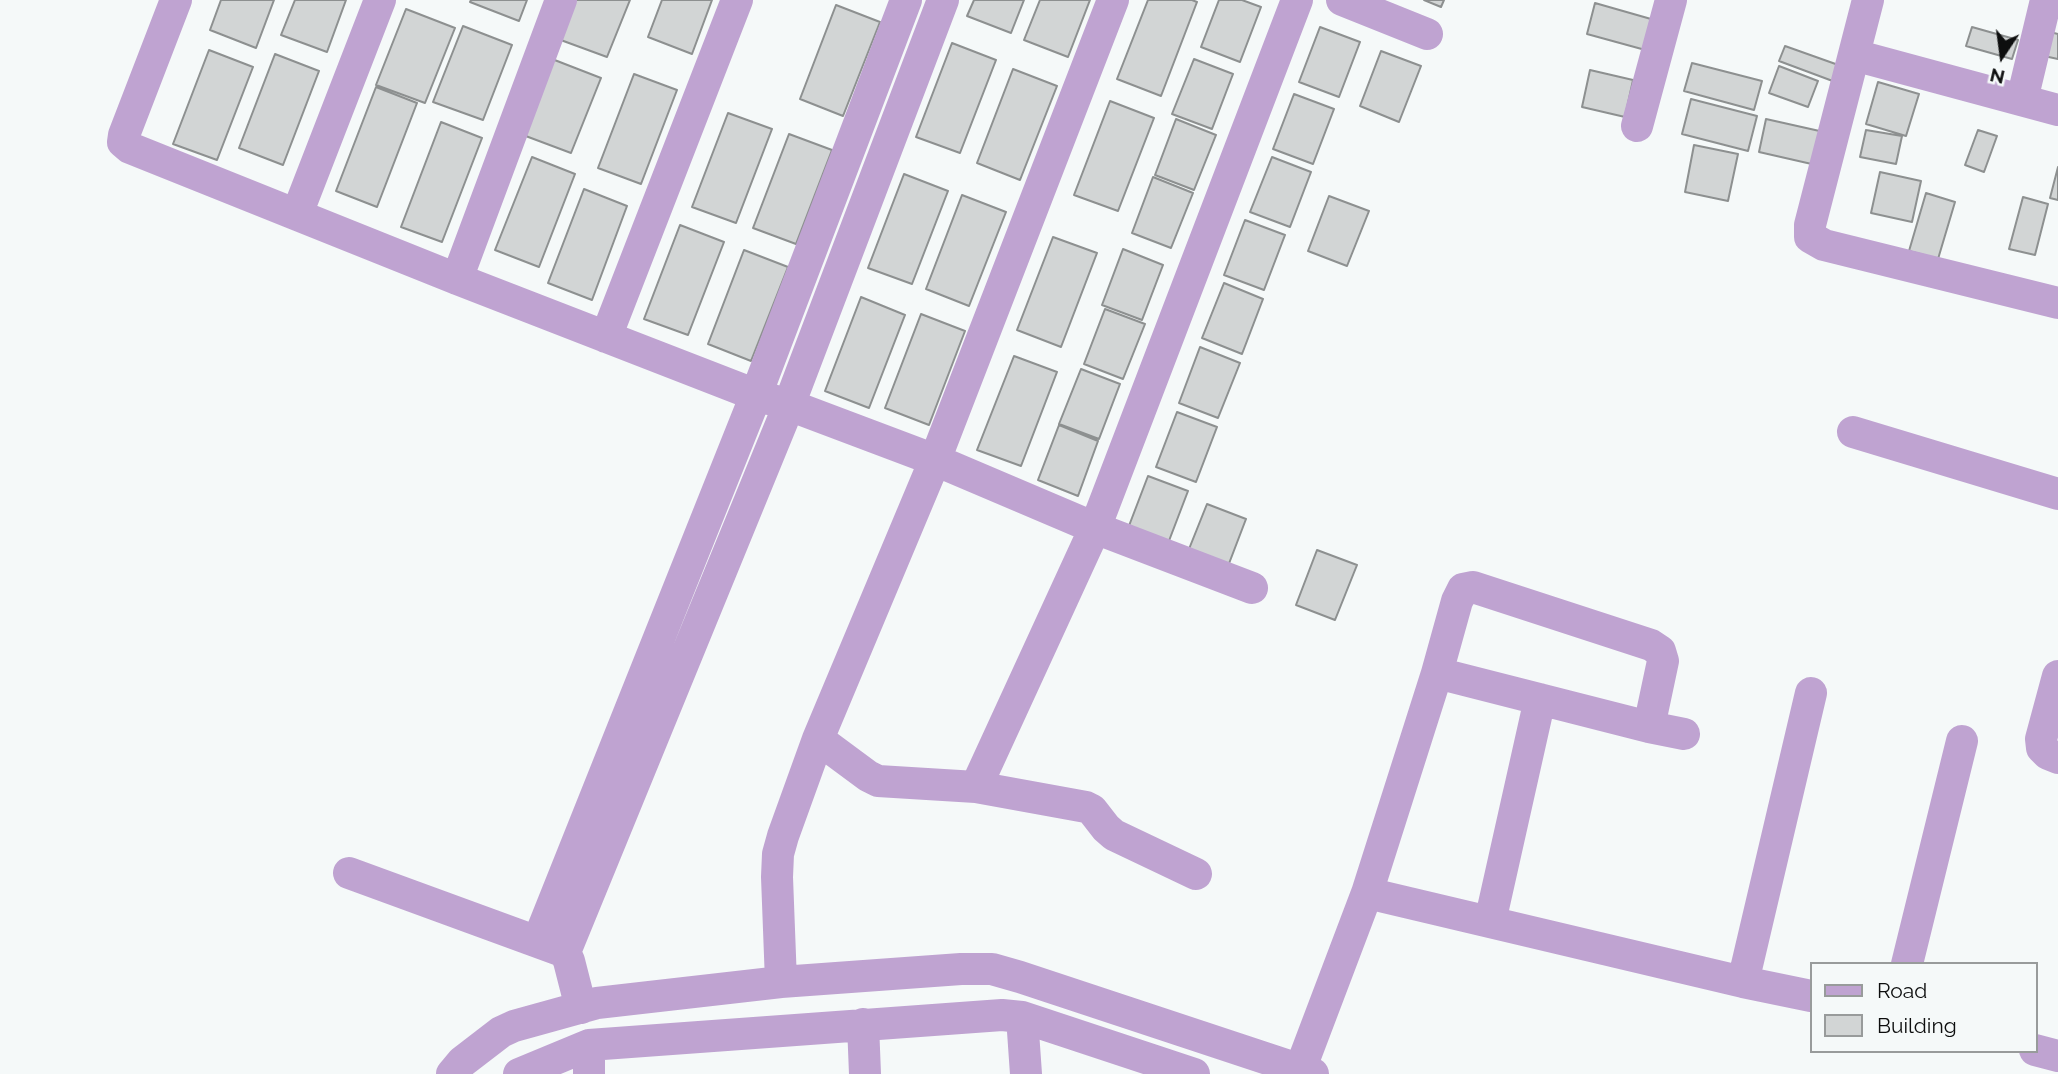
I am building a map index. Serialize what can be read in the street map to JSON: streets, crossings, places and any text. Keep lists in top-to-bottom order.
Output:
{
  "legend": ["Road", "Building"],
  "north": "bottom"
}
